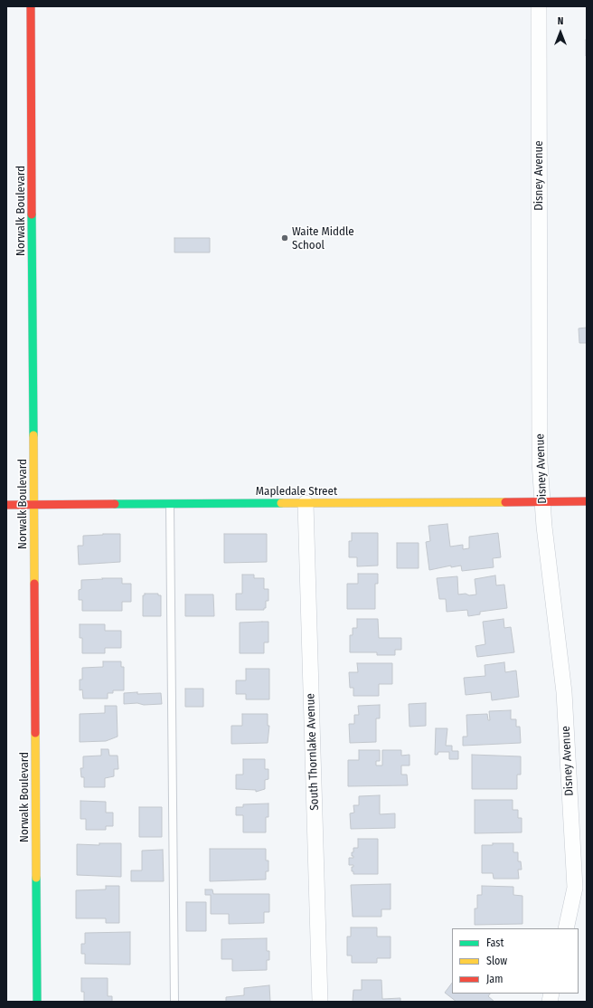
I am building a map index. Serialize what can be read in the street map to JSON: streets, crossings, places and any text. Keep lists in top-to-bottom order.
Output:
{
  "streets": {
    "street": [
      "Disney Avenue",
      "Norwalk Boulevard",
      "Mapledale Street",
      "South Thornlake Avenue"
    ]
  },
  "crossings": [
    ["Disney Avenue", "Mapledale Street"],
    ["Norwalk Boulevard", "Mapledale Street"],
    ["Mapledale Street", "South Thornlake Avenue"]
  ],
  "places": ["Waite Middle School"],
  "legend": ["Fast", "Slow", "Jam"],
  "north": "top"
}
